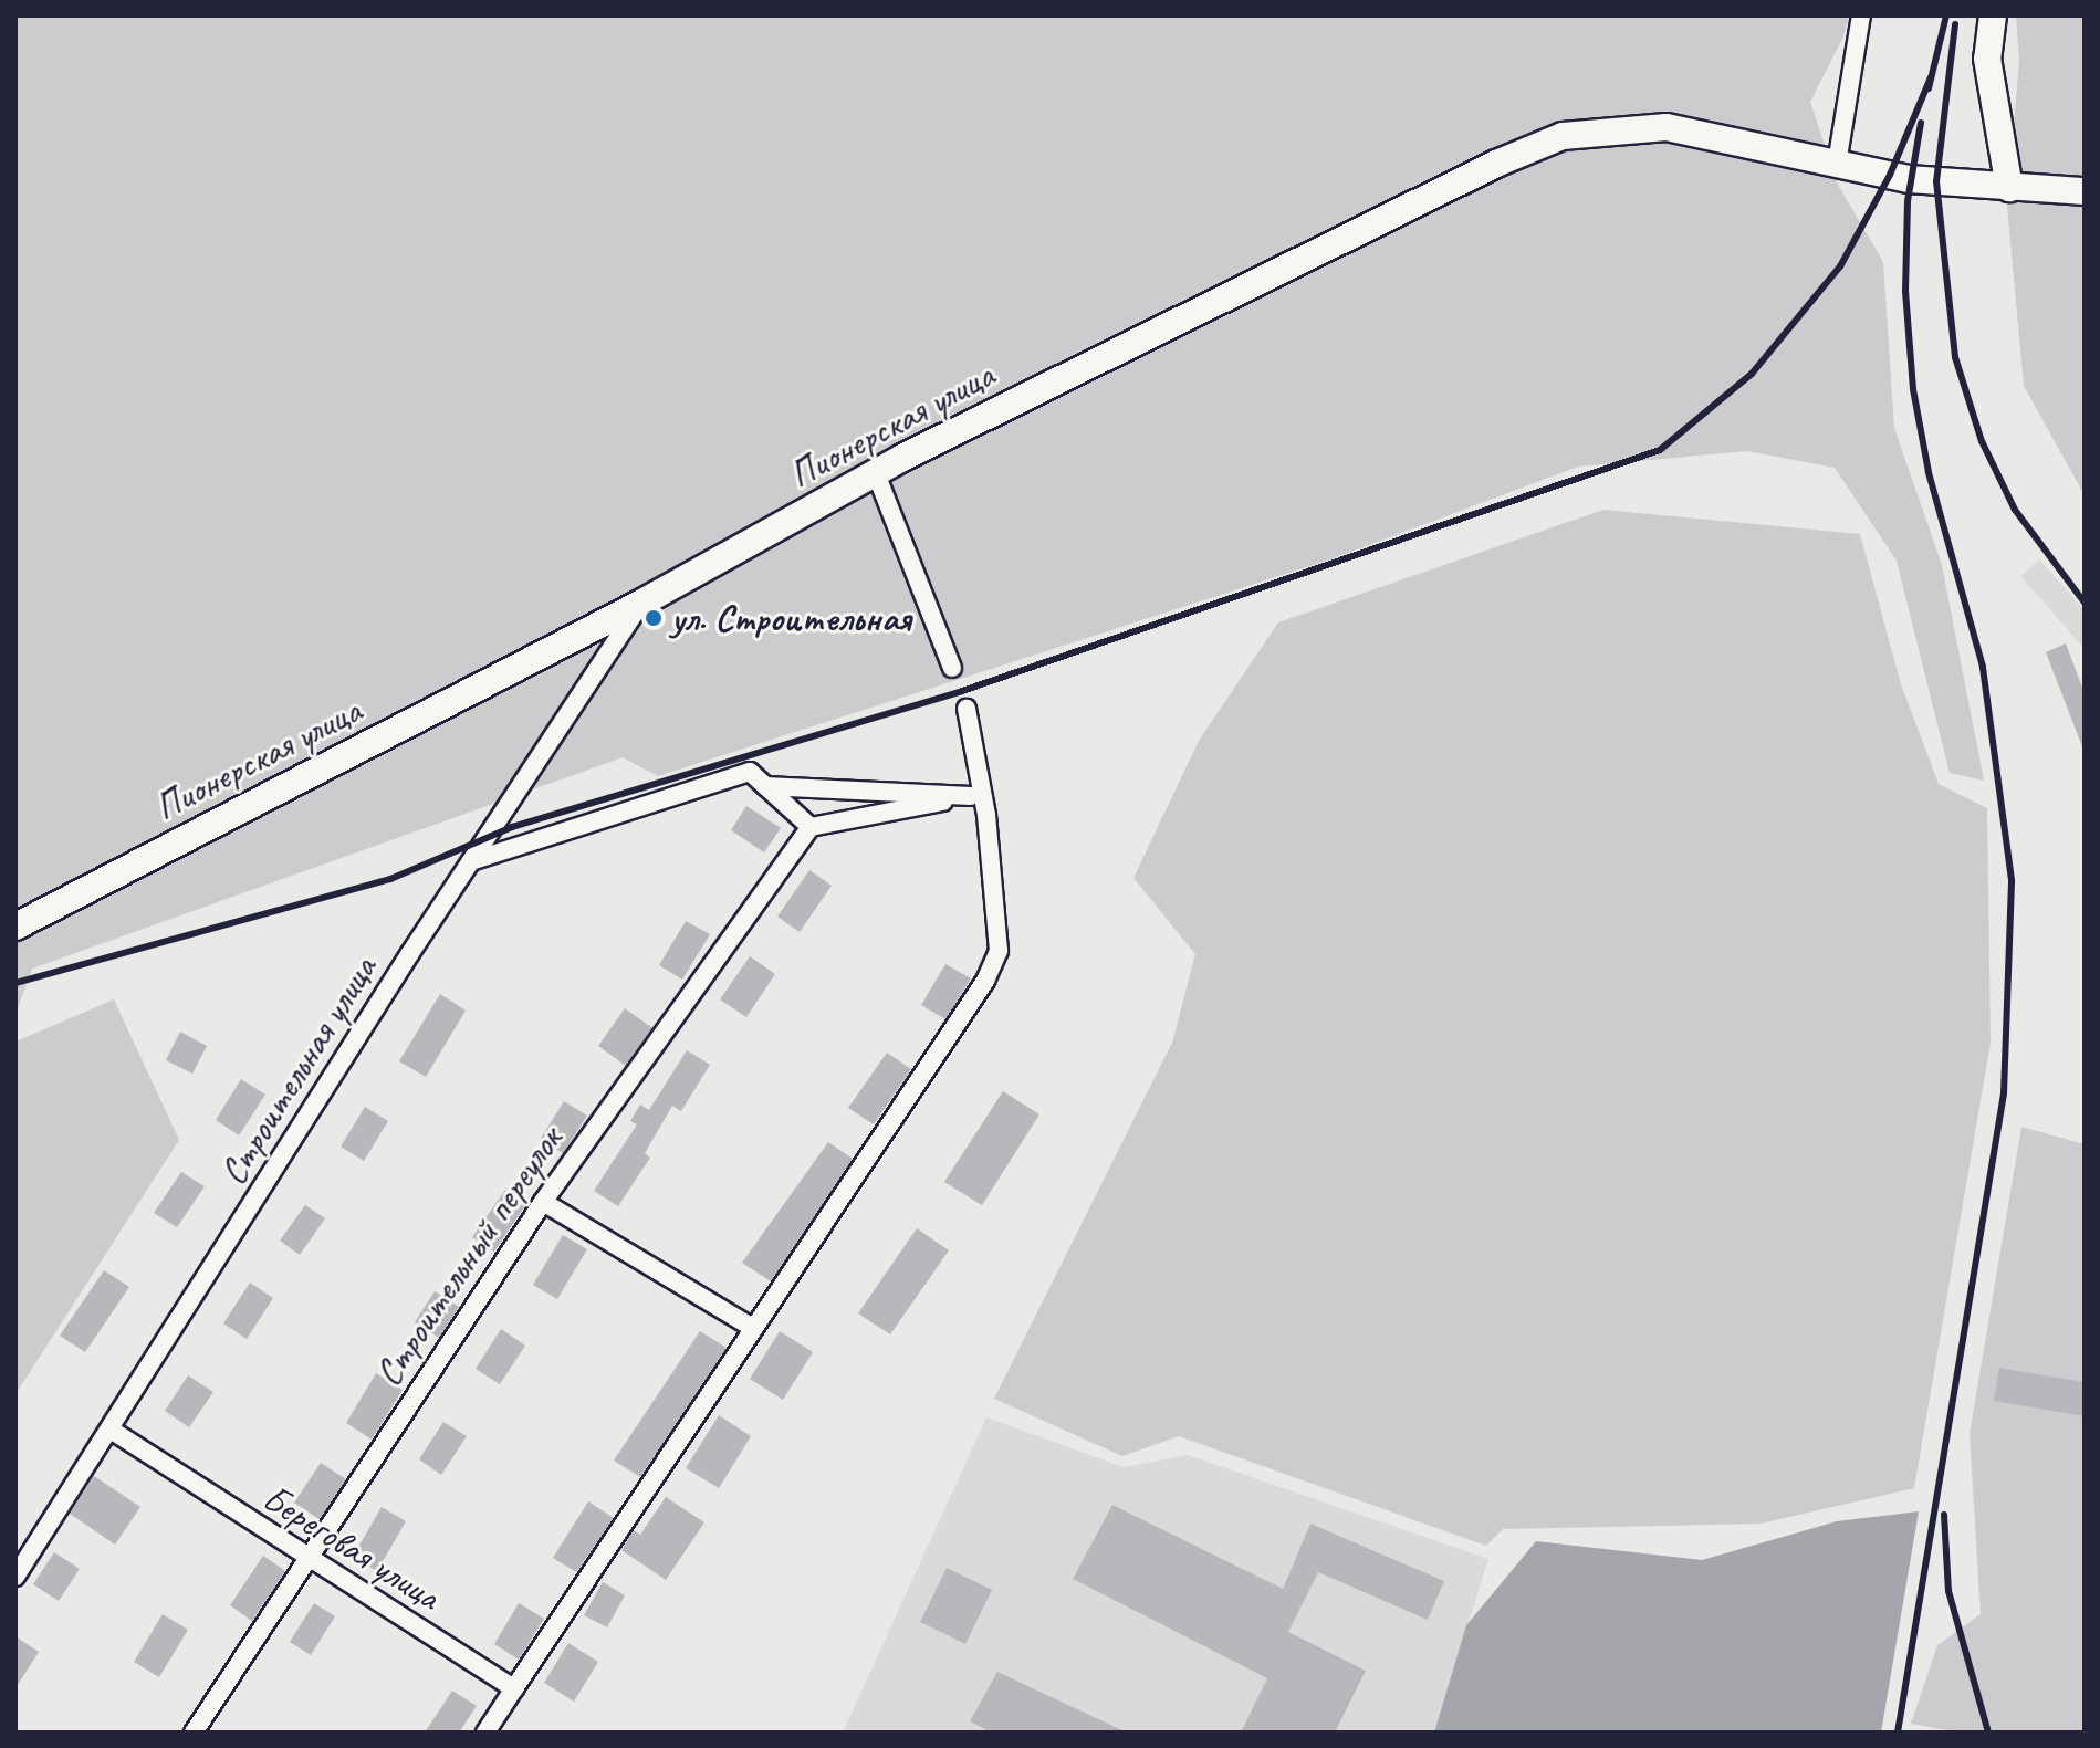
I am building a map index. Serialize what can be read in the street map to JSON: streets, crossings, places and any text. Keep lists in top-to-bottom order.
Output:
{
  "streets": {
    "street": [
      "Пионерская улица",
      "Строительная улица",
      "Строительный переулок",
      "Береговая улица"
    ]
  },
  "crossings": [
    ["Пионерская улица", "Строительная улица"],
    ["Строительная улица", "Береговая улица"],
    ["Строительный переулок", "Береговая улица"]
  ],
  "places": ["ул. Строительная"]
}
